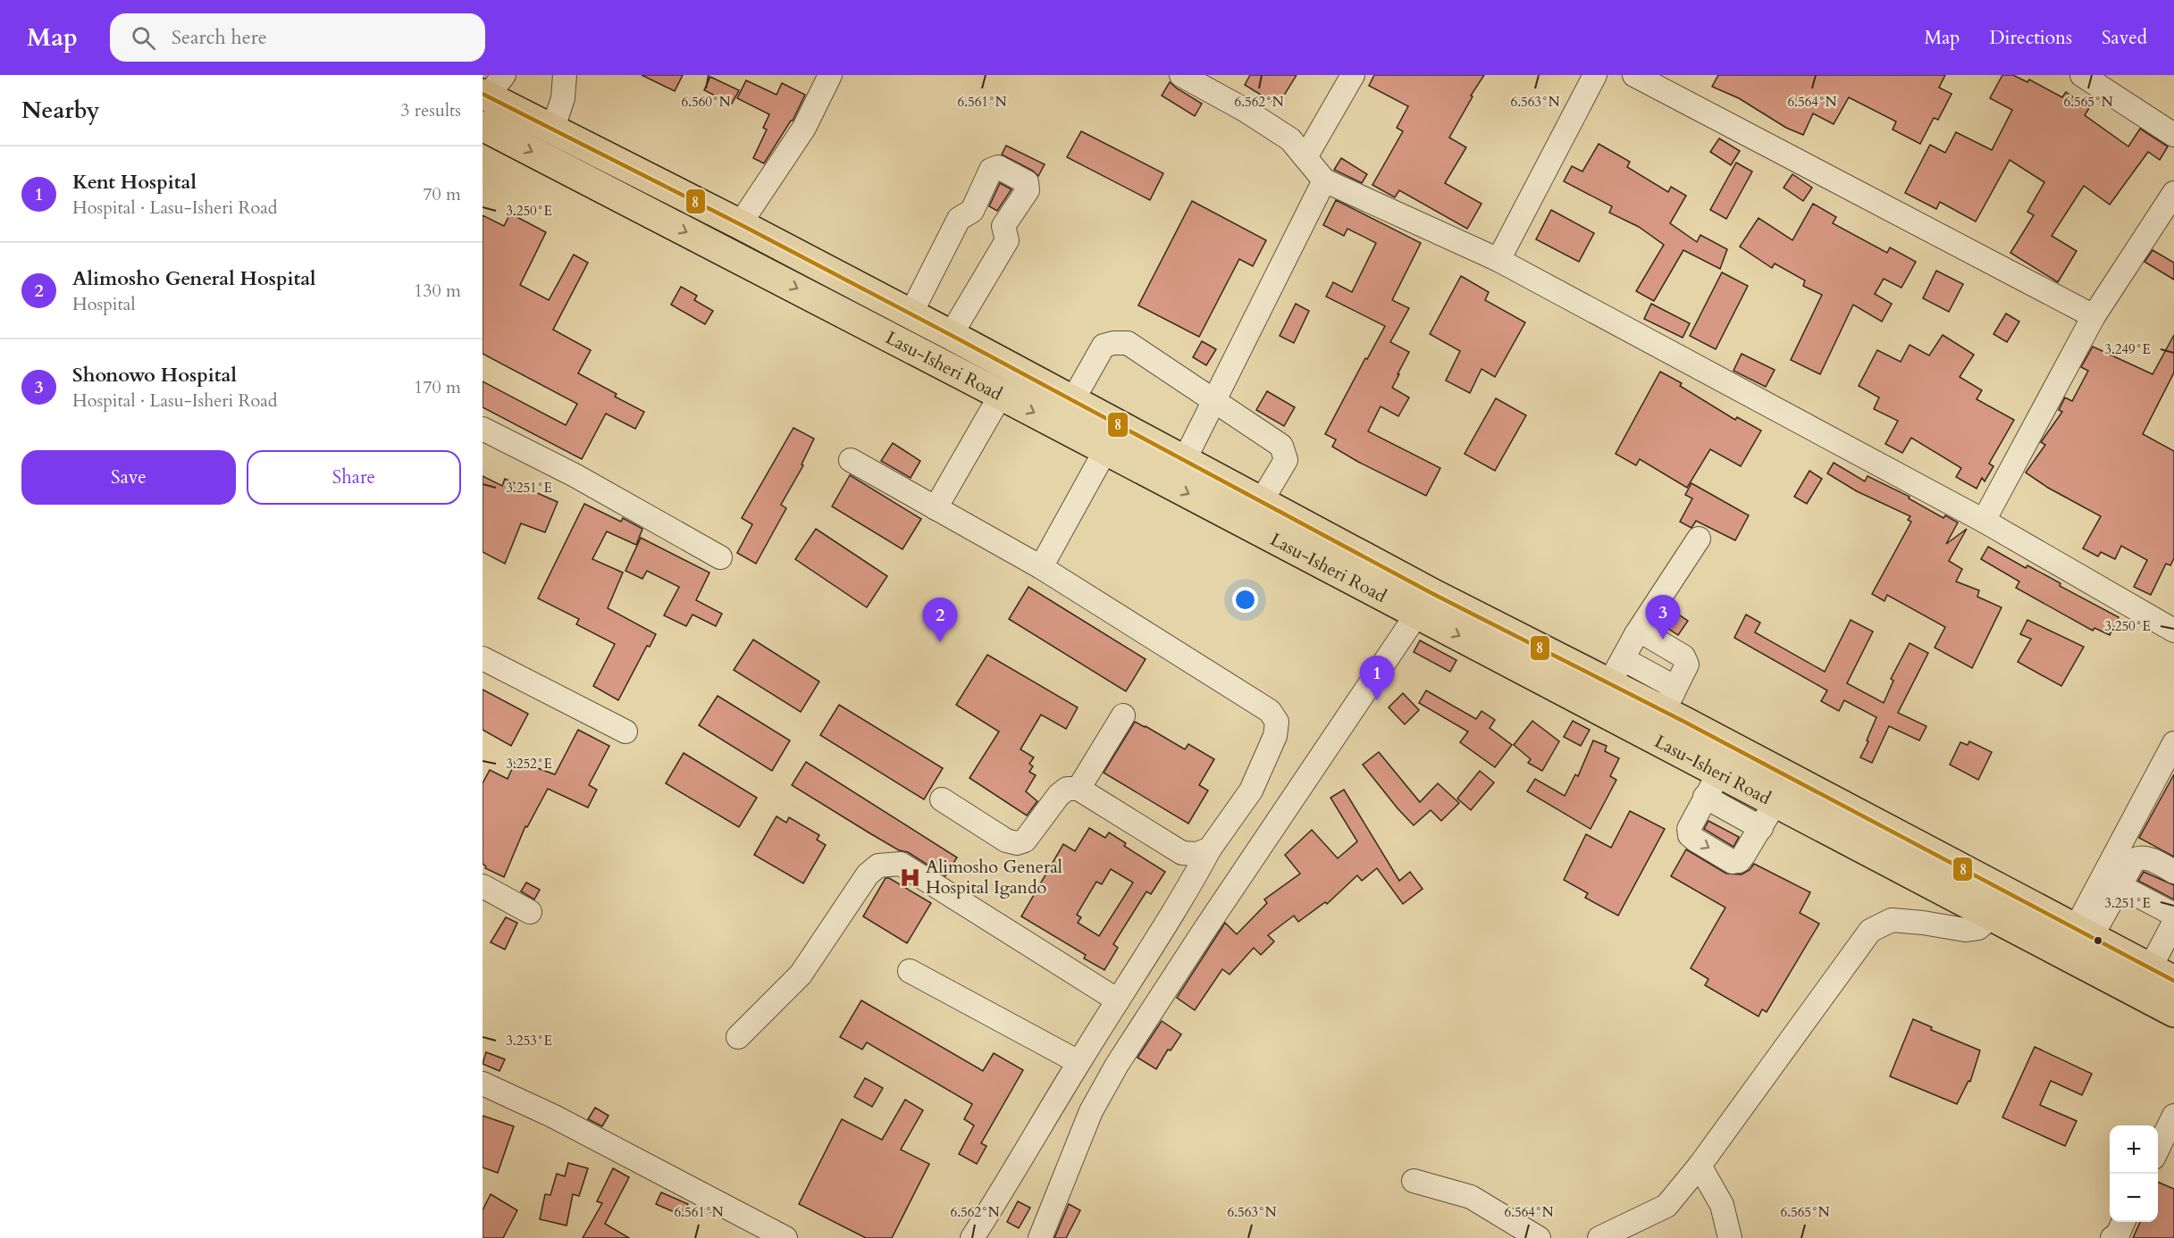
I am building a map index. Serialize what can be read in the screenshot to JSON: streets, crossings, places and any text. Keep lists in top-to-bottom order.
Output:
{
  "streets": {
    "main road": ["Lasu-Isheri Road"]
  },
  "places": {
    "hospital": ["Alimosho General Hospital Igando"]
  },
  "lines": ["transit line 8"],
  "page": {
    "header": "Map",
    "search": "Search here",
    "nav": ["Map", "Directions", "Saved"],
    "heading": ["Nearby", "3 results"],
    "list": [
      {
        "mark": "1",
        "name": "Kent Hospital",
        "note": "Hospital · Lasu-Isheri Road",
        "value": "70 m"
      },
      {
        "mark": "2",
        "name": "Alimosho General Hospital",
        "note": "Hospital",
        "value": "130 m"
      },
      {
        "mark": "3",
        "name": "Shonowo Hospital",
        "note": "Hospital · Lasu-Isheri Road",
        "value": "170 m"
      }
    ],
    "buttons": ["Save", "Share"],
    "pins": ["3", "2", "1"],
    "map_buttons": ["+", "−"]
  },
  "coordinates": [
    "6.560°N",
    "6.561°N",
    "6.562°N",
    "6.563°N",
    "6.564°N",
    "6.565°N",
    "3.250°E",
    "3.249°E",
    "3.251°E",
    "3.252°E",
    "3.253°E"
  ]
}
